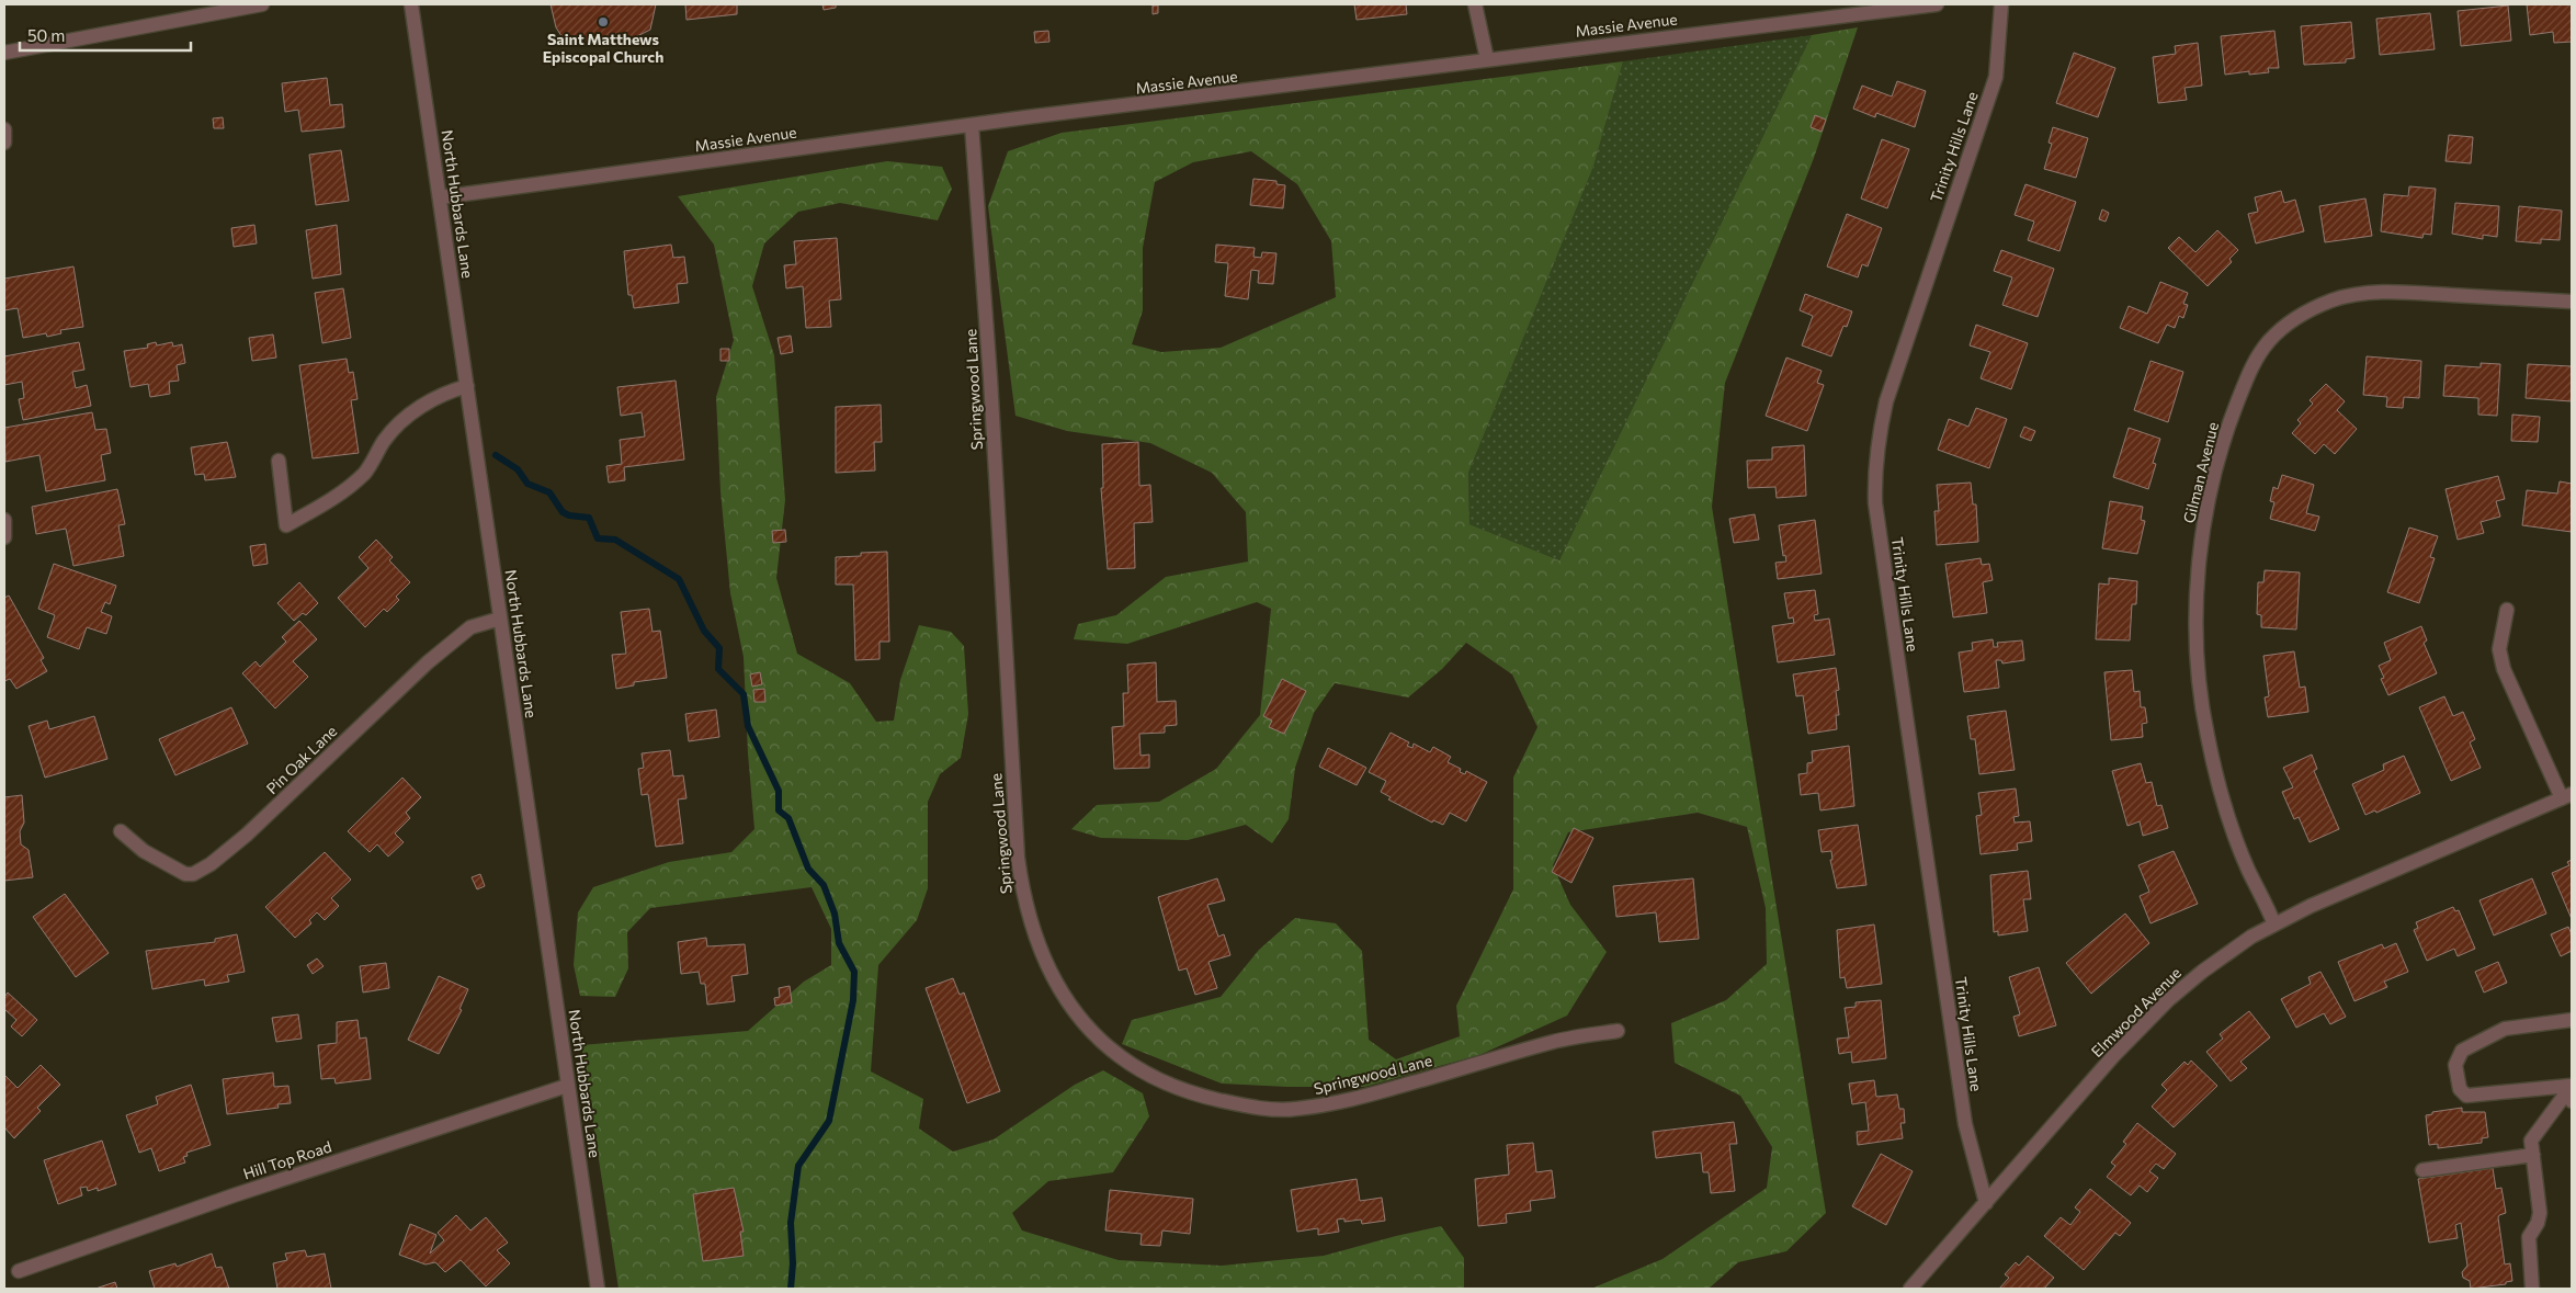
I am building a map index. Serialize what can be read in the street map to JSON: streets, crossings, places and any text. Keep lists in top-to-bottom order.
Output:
{
  "streets": {
    "street": [
      "Massie Avenue",
      "Trinity Hills Lane",
      "North Hubbards Lane",
      "Springwood Lane",
      "Gilman Avenue",
      "Pin Oak Lane",
      "Elmwood Avenue",
      "Hill Top Road"
    ]
  },
  "crossings": [
    ["Massie Avenue", "North Hubbards Lane"],
    ["Massie Avenue", "Springwood Lane"],
    ["Trinity Hills Lane", "Elmwood Avenue"],
    ["North Hubbards Lane", "Pin Oak Lane"],
    ["North Hubbards Lane", "Hill Top Road"],
    ["Gilman Avenue", "Elmwood Avenue"]
  ],
  "places": ["Saint Matthews Episcopal Church"],
  "scale_bar": "50 m"
}
